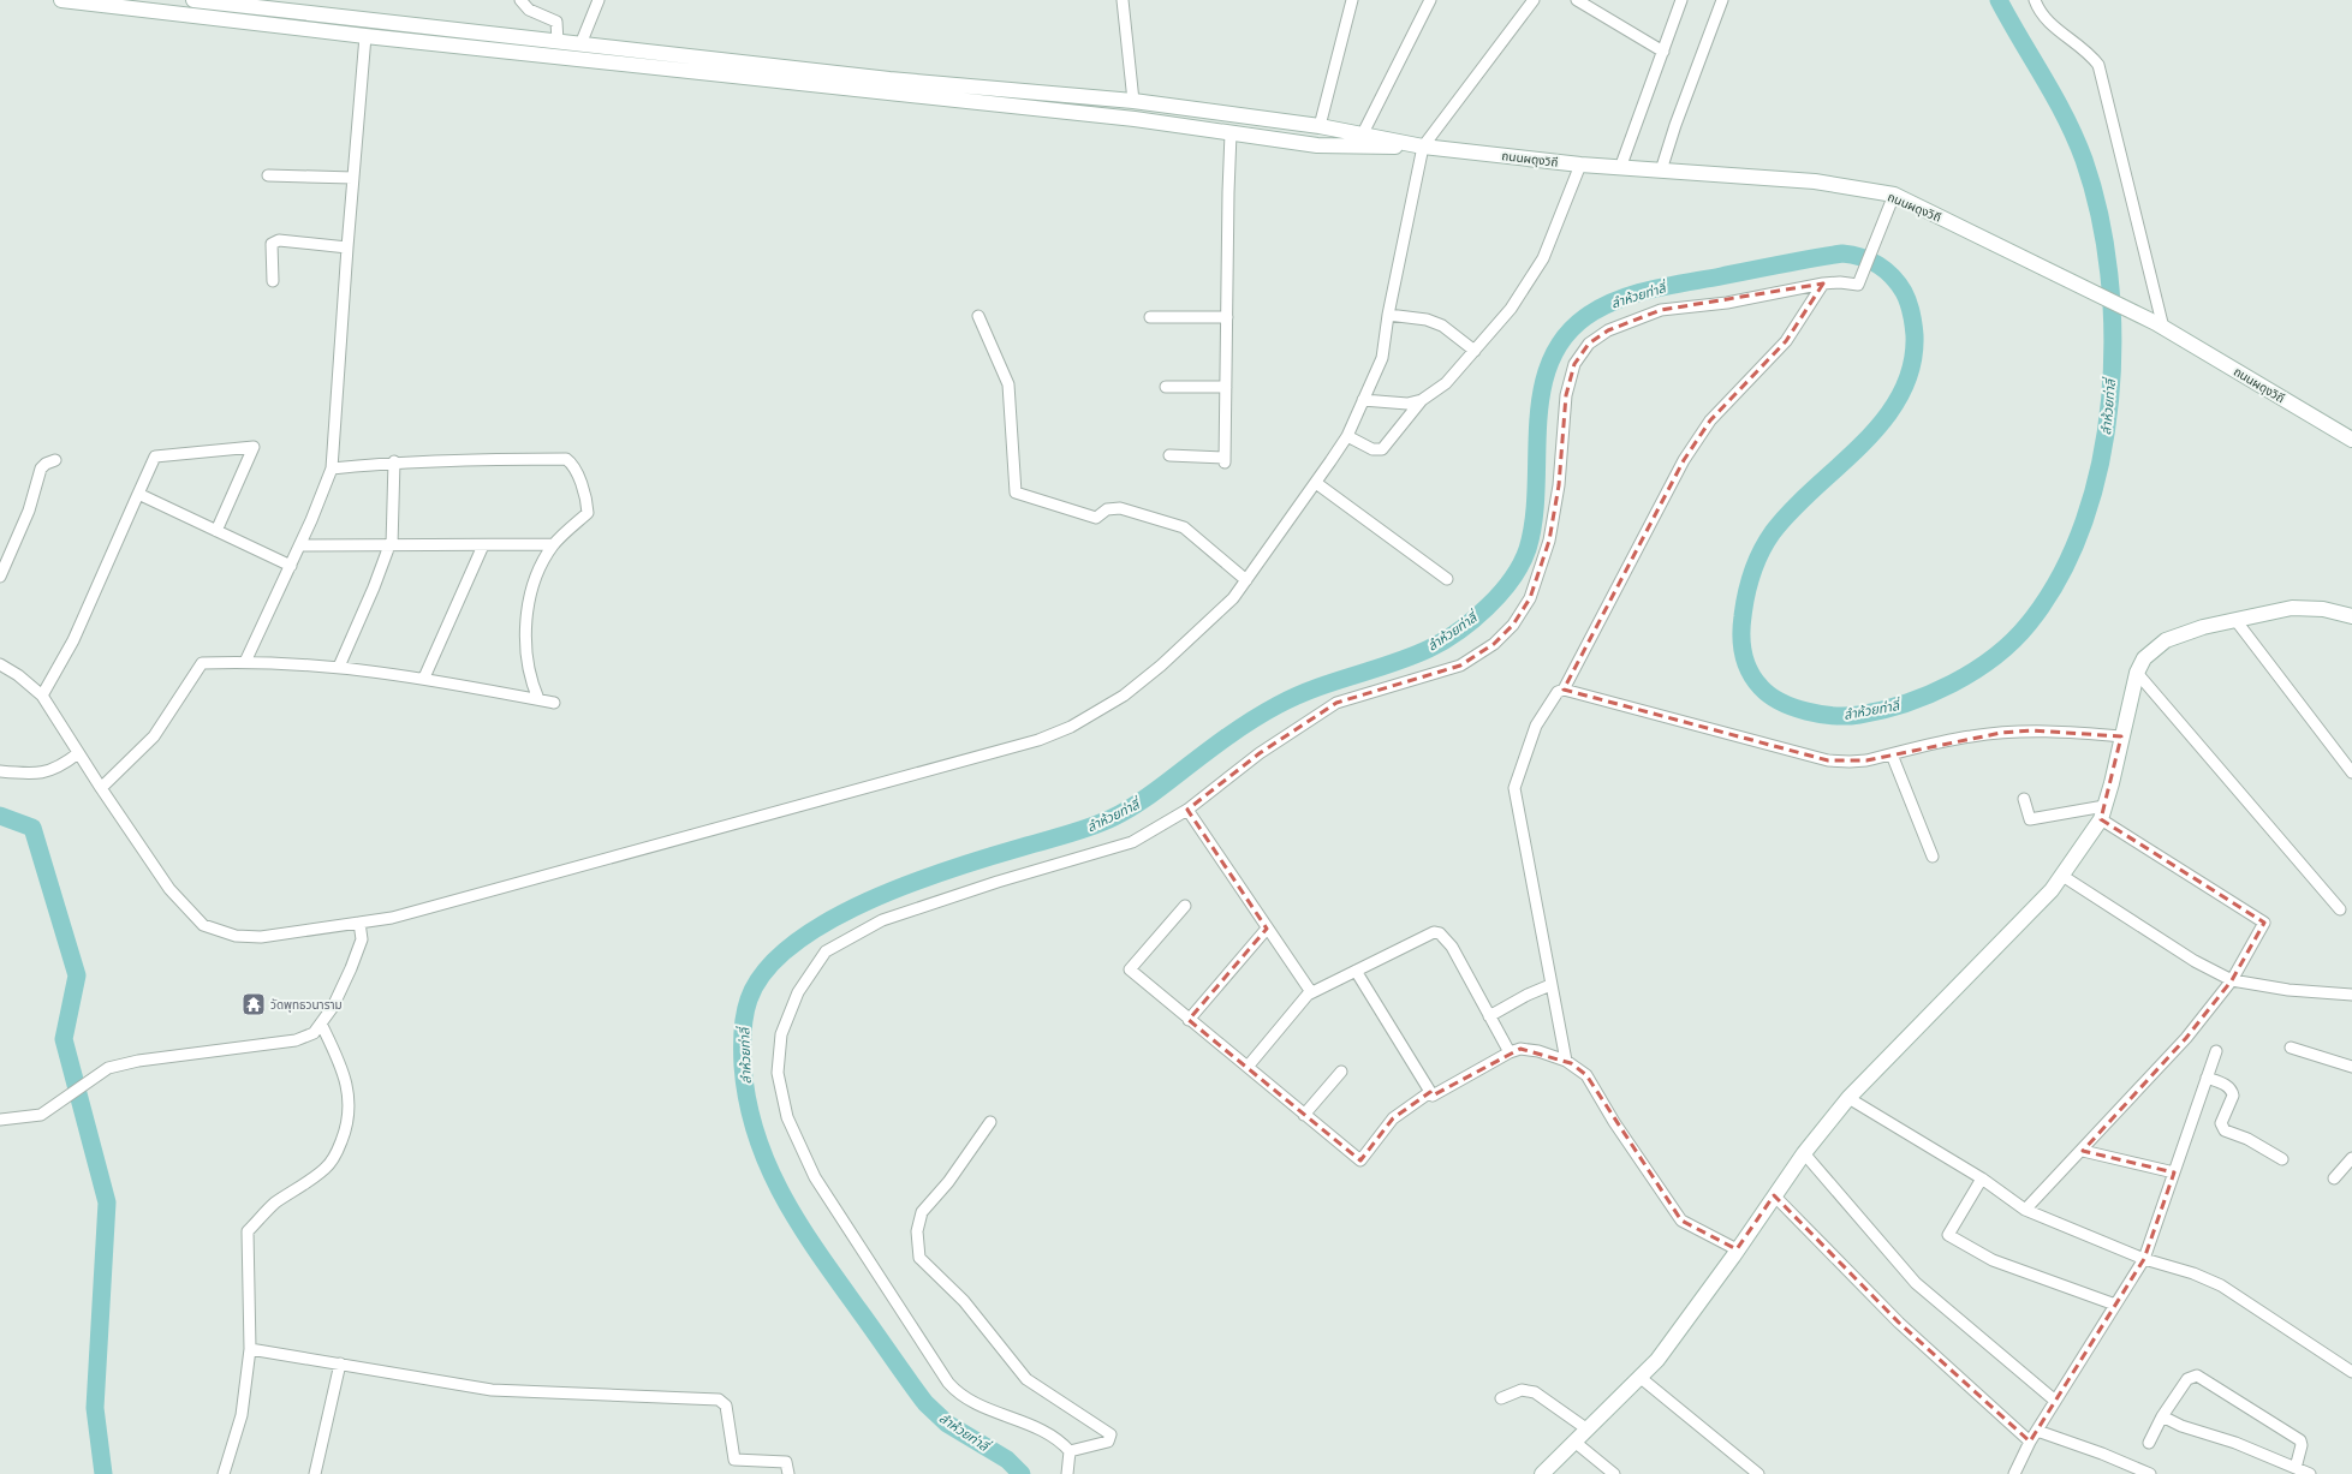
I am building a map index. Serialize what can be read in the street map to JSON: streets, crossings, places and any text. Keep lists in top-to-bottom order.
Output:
{
  "streets": {
    "main road": ["ถนนผดุงวิถี"]
  },
  "water": ["ลำห้วยท่าลี่"],
  "places": {
    "temple": ["วัดพุทธวนาราม"]
  }
}
